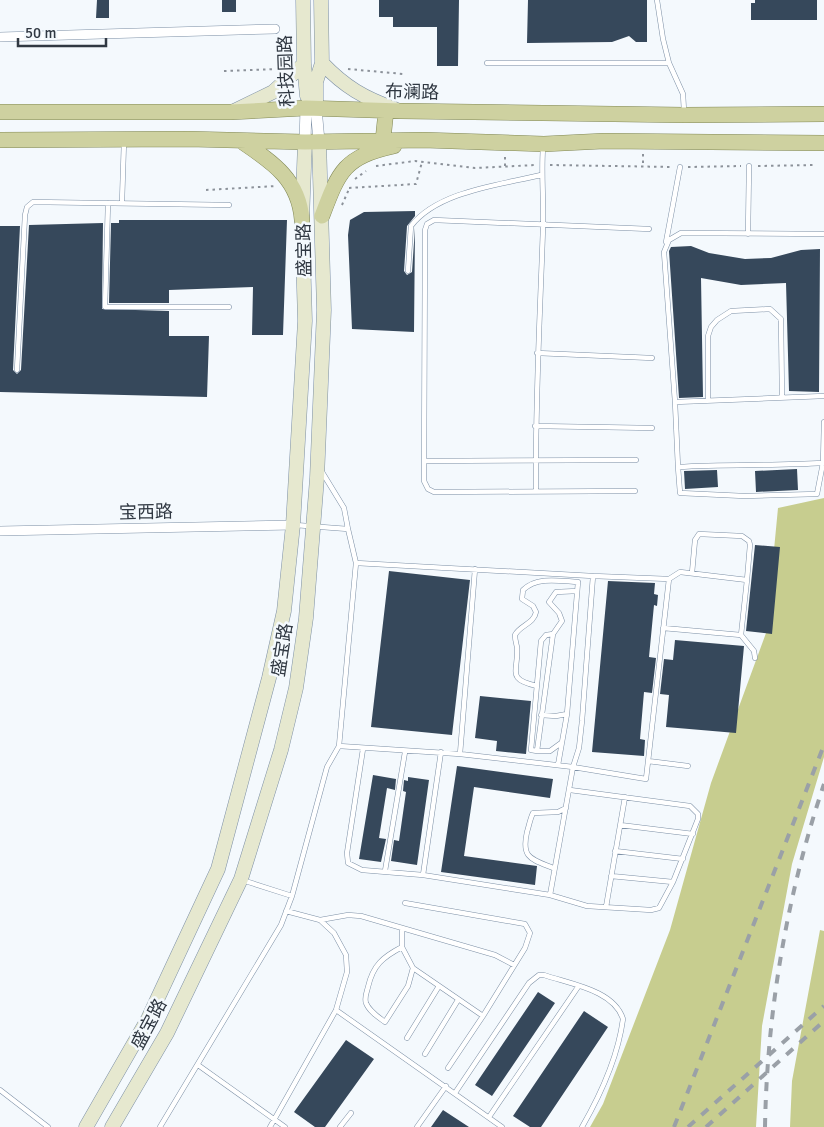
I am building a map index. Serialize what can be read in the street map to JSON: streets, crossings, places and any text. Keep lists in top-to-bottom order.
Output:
{
  "streets": {
    "main road": ["科技园路", "布澜路", "盛宝路"],
    "street": ["宝西路"]
  },
  "crossings": [
    ["科技园路", "布澜路"],
    ["科技园路", "盛宝路"],
    ["盛宝路", "宝西路"]
  ],
  "scale_bar": "50 m"
}
